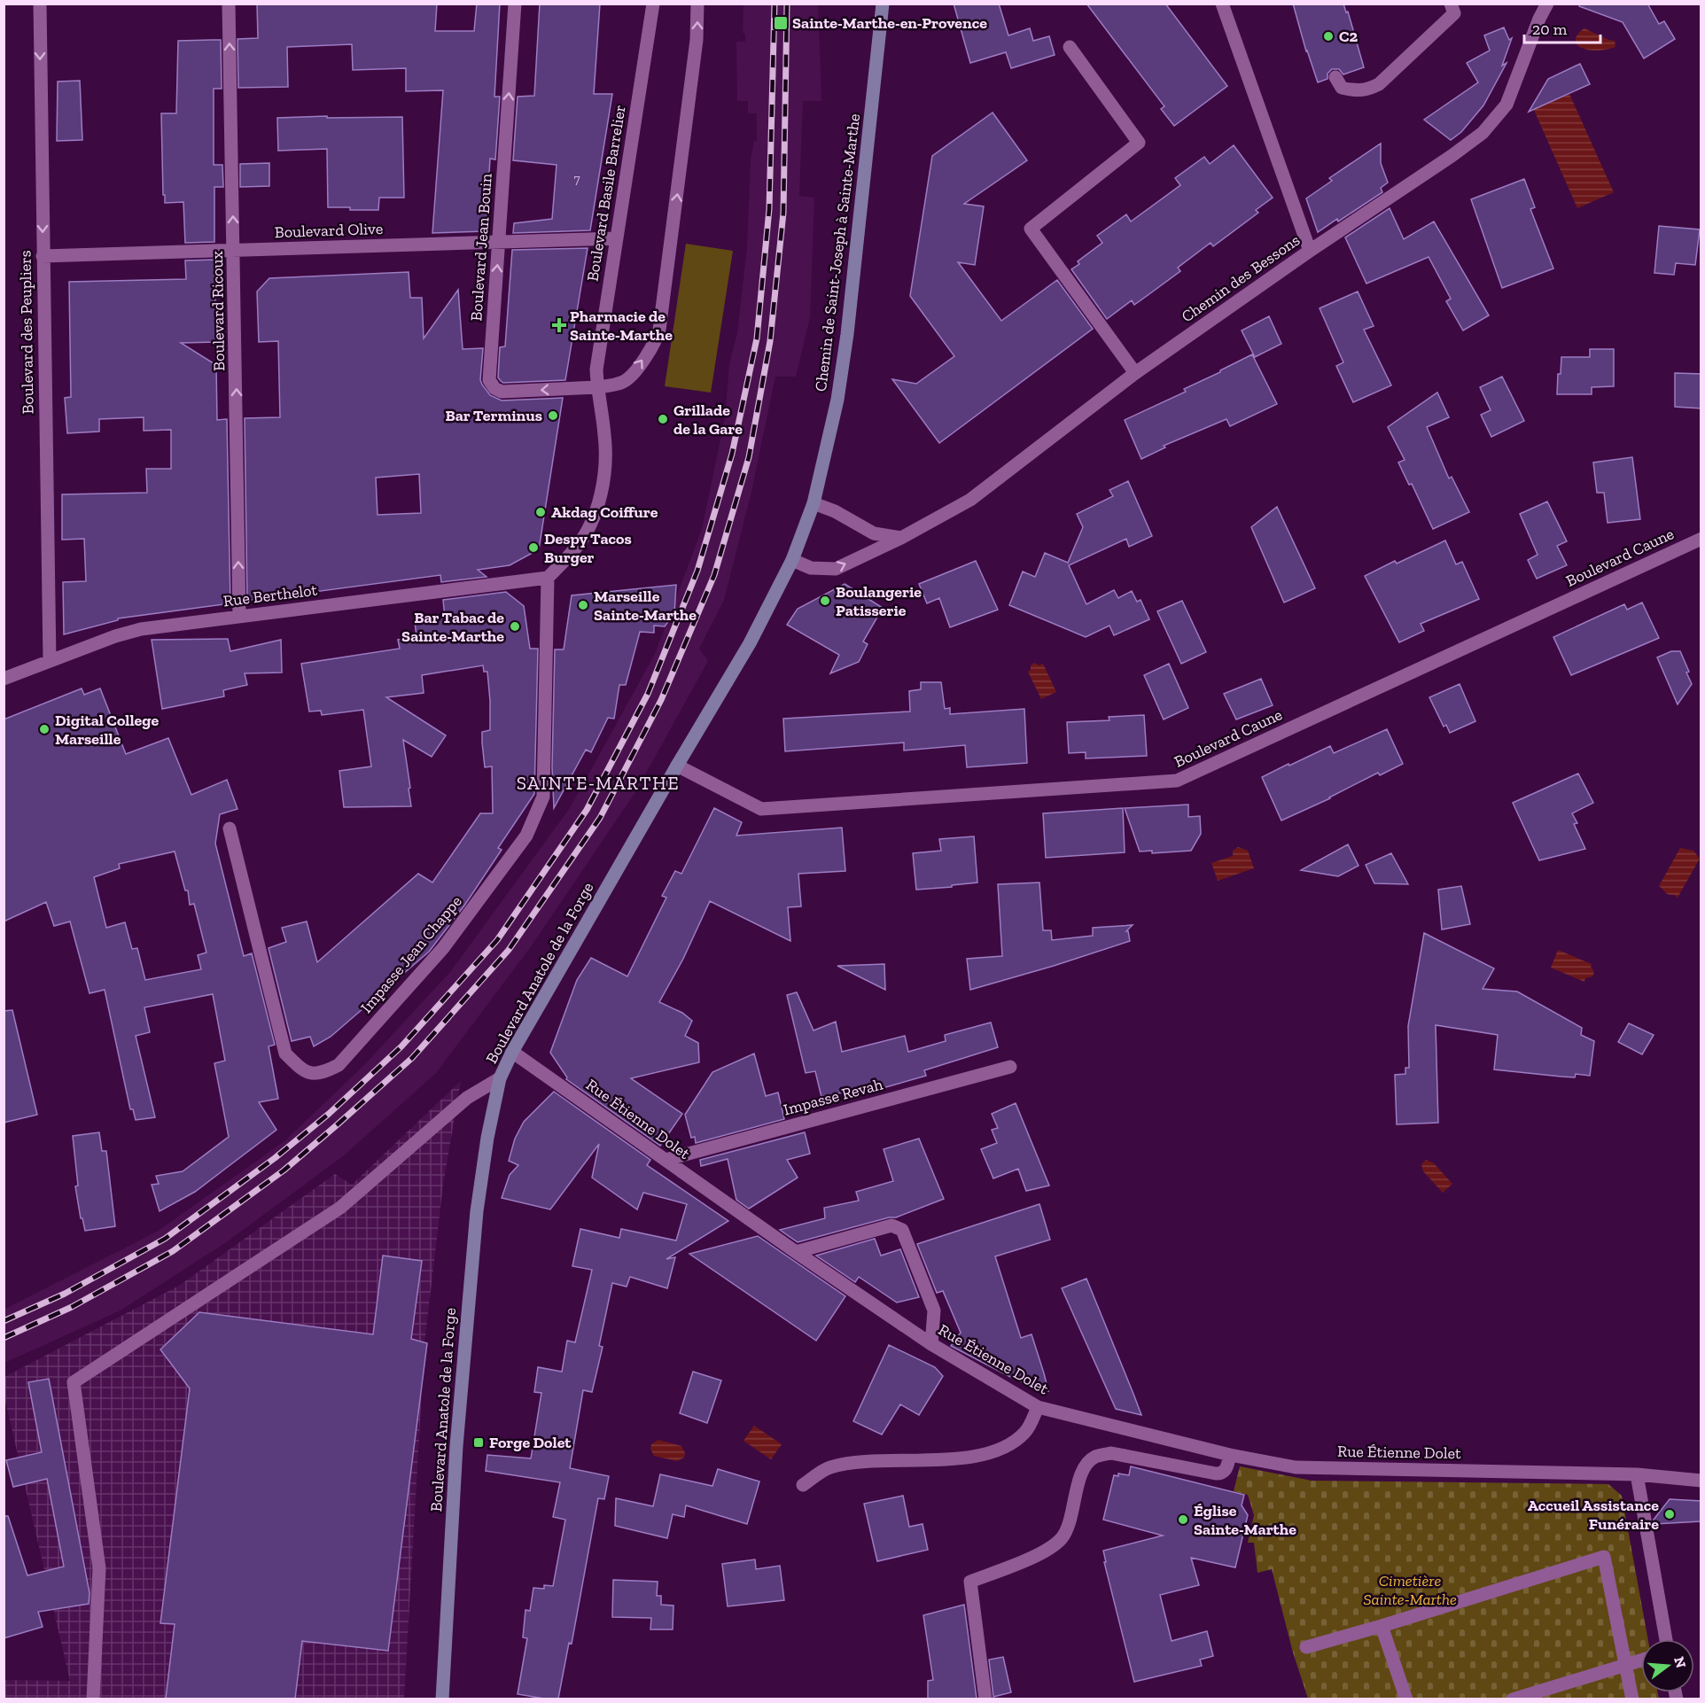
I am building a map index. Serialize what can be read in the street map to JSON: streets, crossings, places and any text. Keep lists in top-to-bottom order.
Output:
{
  "streets": {
    "main road": ["Chemin de Saint-Joseph à Sainte-Marthe", "Boulevard Anatole de la Forge"],
    "street": [
      "Boulevard Basile Barrelier",
      "Boulevard Olive",
      "Boulevard Jean Bouin",
      "Chemin des Bessons",
      "Boulevard Ricoux",
      "Boulevard des Peupliers",
      "Boulevard Caune",
      "Rue Berthelot",
      "Impasse Jean Chappe",
      "Impasse Revah",
      "Rue Étienne Dolet"
    ]
  },
  "crossings": [
    ["Boulevard Basile Barrelier", "Boulevard Olive"],
    ["Boulevard Basile Barrelier", "Boulevard Jean Bouin"],
    ["Boulevard Basile Barrelier", "Rue Berthelot"],
    ["Boulevard Basile Barrelier", "Impasse Jean Chappe"],
    ["Boulevard Olive", "Boulevard Jean Bouin"],
    ["Boulevard Olive", "Boulevard Ricoux"],
    ["Boulevard Olive", "Boulevard des Peupliers"],
    ["Chemin de Saint-Joseph à Sainte-Marthe", "Boulevard Anatole de la Forge"],
    ["Chemin des Bessons", "Boulevard Anatole de la Forge"],
    ["Boulevard Ricoux", "Rue Berthelot"],
    ["Boulevard des Peupliers", "Rue Berthelot"],
    ["Boulevard Caune", "Boulevard Anatole de la Forge"],
    ["Rue Berthelot", "Impasse Jean Chappe"],
    ["Boulevard Anatole de la Forge", "Rue Étienne Dolet"],
    ["Impasse Revah", "Rue Étienne Dolet"]
  ],
  "one_way": ["Boulevard Jean Bouin", "Boulevard Ricoux", "Boulevard des Peupliers"],
  "districts": ["SAINTE-MARTHE"],
  "parks": ["Cimetière Sainte-Marthe"],
  "places": {
    "transit": ["Sainte-Marthe-en-Provence", "Forge Dolet"],
    "other": [
      "C2",
      "Bar Terminus",
      "Grillade de la Gare",
      "Akdag Coiffure",
      "Despy Tacos Burger",
      "Boulangerie Patisserie",
      "Marseille Sainte-Marthe",
      "Bar Tabac de Sainte-Marthe",
      "Digital College Marseille",
      "Accueil Assistance Funéraire",
      "Église Sainte-Marthe"
    ],
    "health": ["Pharmacie de Sainte-Marthe"]
  },
  "house_numbers": ["7"],
  "scale_bar": "20 m",
  "north": "right"
}
